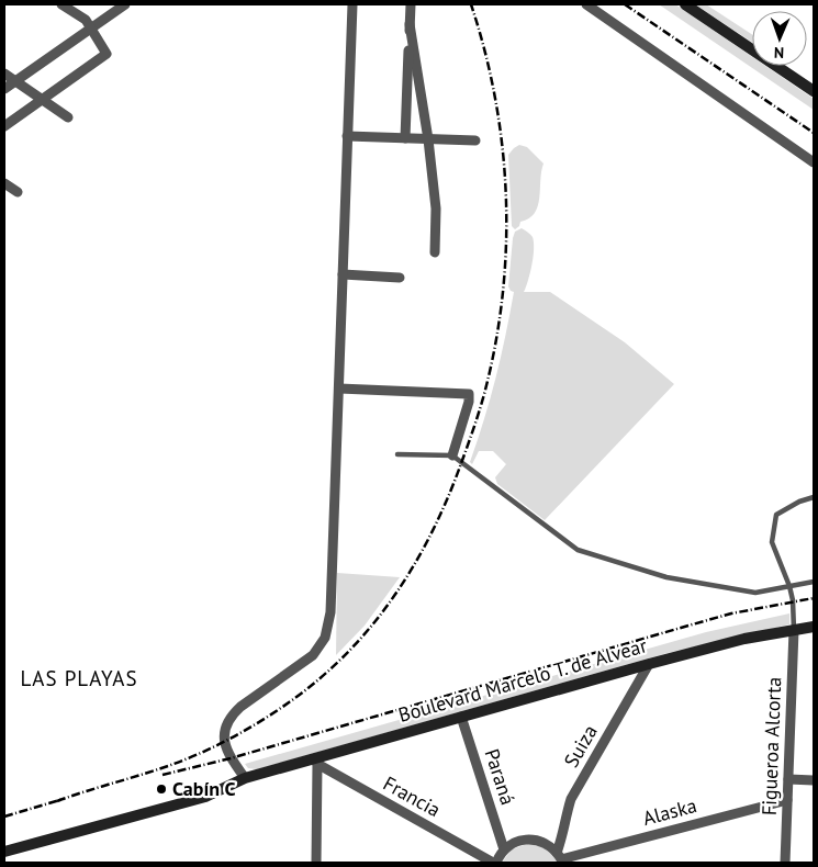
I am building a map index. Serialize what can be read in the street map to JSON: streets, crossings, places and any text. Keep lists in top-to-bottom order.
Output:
{
  "streets": {
    "main road": ["Boulevard Marcelo T. de Alvear"],
    "street": [
      "Suiza",
      "Figueroa Alcorta",
      "Paraná",
      "Francia",
      "Alaska"
    ]
  },
  "crossings": [
    ["Boulevard Marcelo T. de Alvear", "Suiza"],
    ["Boulevard Marcelo T. de Alvear", "Figueroa Alcorta"],
    ["Boulevard Marcelo T. de Alvear", "Paraná"],
    ["Boulevard Marcelo T. de Alvear", "Francia"],
    ["Suiza", "Alaska"],
    ["Figueroa Alcorta", "Alaska"]
  ],
  "districts": ["LAS PLAYAS"],
  "places": ["Cabín C"],
  "north": "bottom"
}
